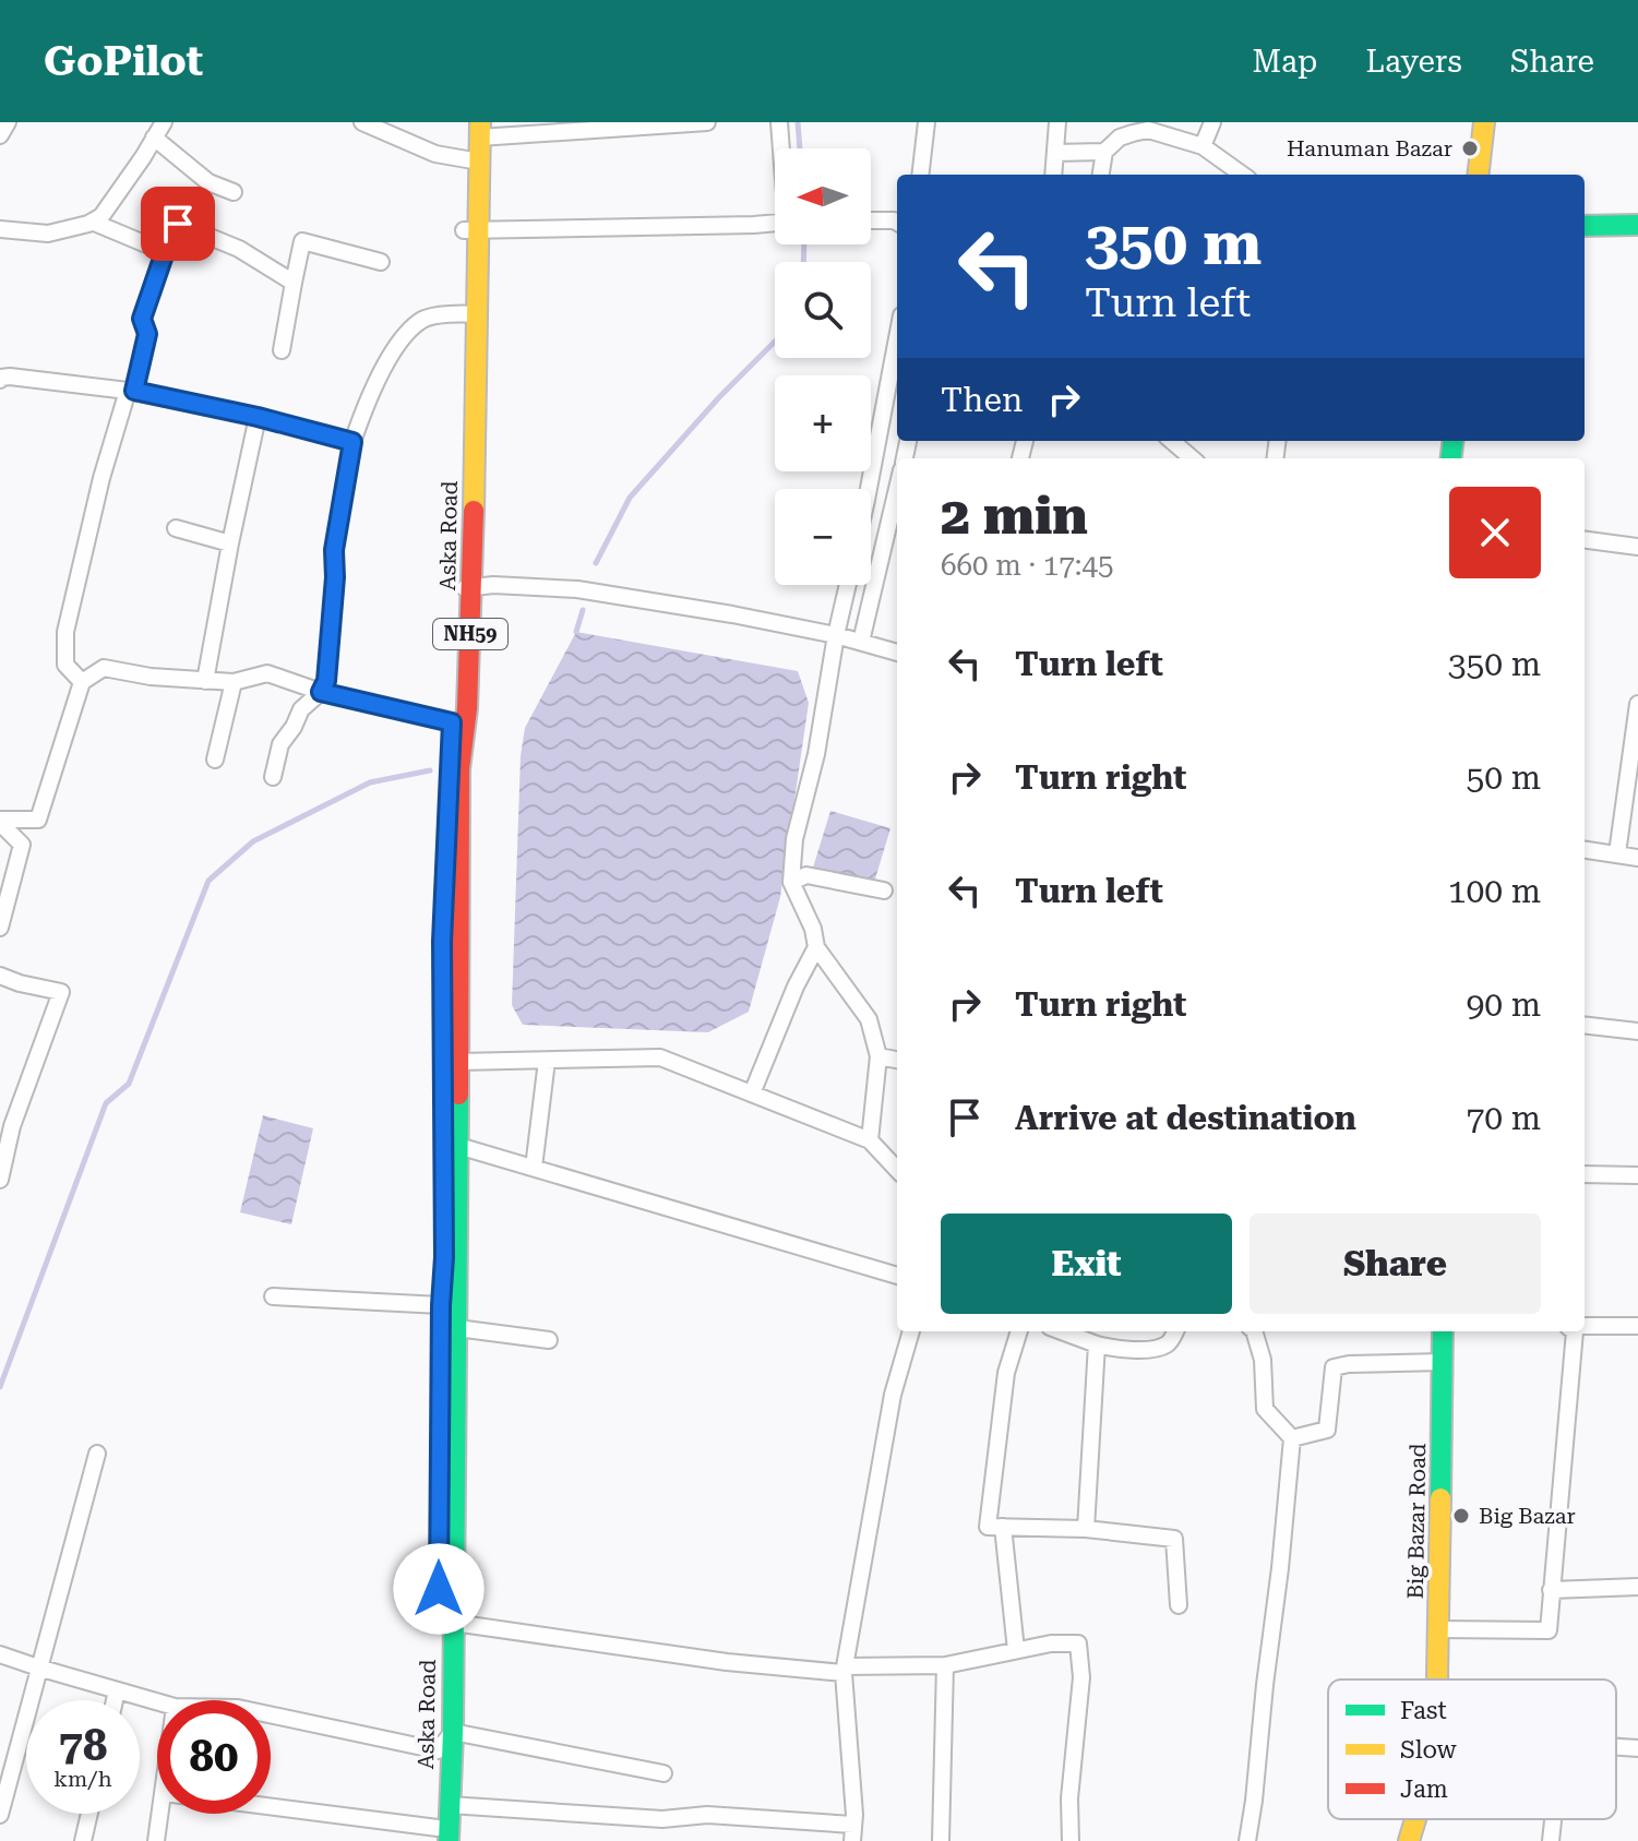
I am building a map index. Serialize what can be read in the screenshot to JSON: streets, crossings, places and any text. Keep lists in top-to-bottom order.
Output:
{
  "streets": {
    "main road": ["Aska Road", "NH59", "Big Bazar Road"]
  },
  "crossings": [
    ["Aska Road", "NH59"]
  ],
  "places": ["Hanuman Bazar", "Big Bazar"],
  "legend": ["Fast", "Slow", "Jam"],
  "north": "left",
  "page": {
    "header": "GoPilot",
    "nav": ["Map", "Layers", "Share"],
    "map_buttons": ["+", "−"],
    "turn": ["350 m", "Turn left"],
    "then": "Then",
    "heading": ["2 min", "660 m · 17:45"],
    "list": [
      {
        "name": "Turn left",
        "value": "350 m"
      },
      {
        "name": "Turn right",
        "value": "50 m"
      },
      {
        "name": "Turn left",
        "value": "100 m"
      },
      {
        "name": "Turn right",
        "value": "90 m"
      },
      {
        "name": "Arrive at destination",
        "value": "70 m"
      }
    ],
    "buttons": ["Exit", "Share"],
    "speed": "78 km/h",
    "limit": "80"
  }
}
